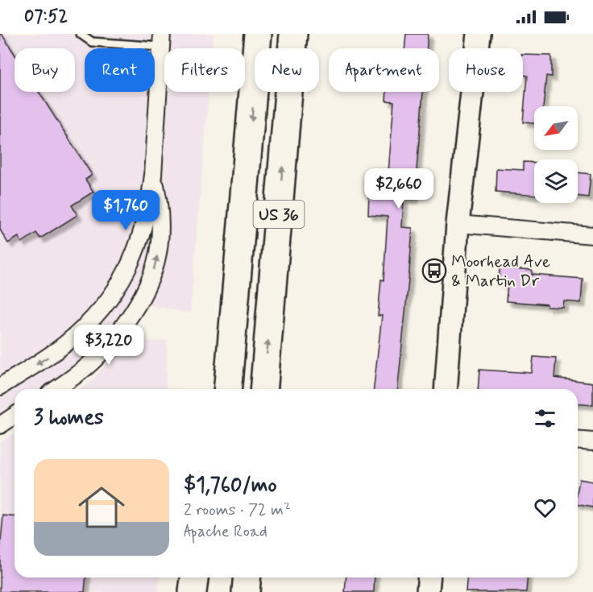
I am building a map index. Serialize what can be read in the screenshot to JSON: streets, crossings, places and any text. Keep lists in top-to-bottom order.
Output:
{
  "streets": {
    "highway": ["US 36"]
  },
  "places": {
    "bus stop": ["Moorhead Ave & Martin Dr"]
  },
  "north": "bottom left",
  "page": {
    "status": "07:52",
    "chip": [
      "Buy",
      "Rent",
      "Filters",
      "New",
      "Apartment",
      "House"
    ],
    "price": ["$2,660", "$1,760", "$3,220"],
    "heading": "3 homes",
    "list": [
      {
        "name": "$1,760/mo",
        "note": "2 rooms · 72 m² · Apache Road"
      }
    ]
  }
}
